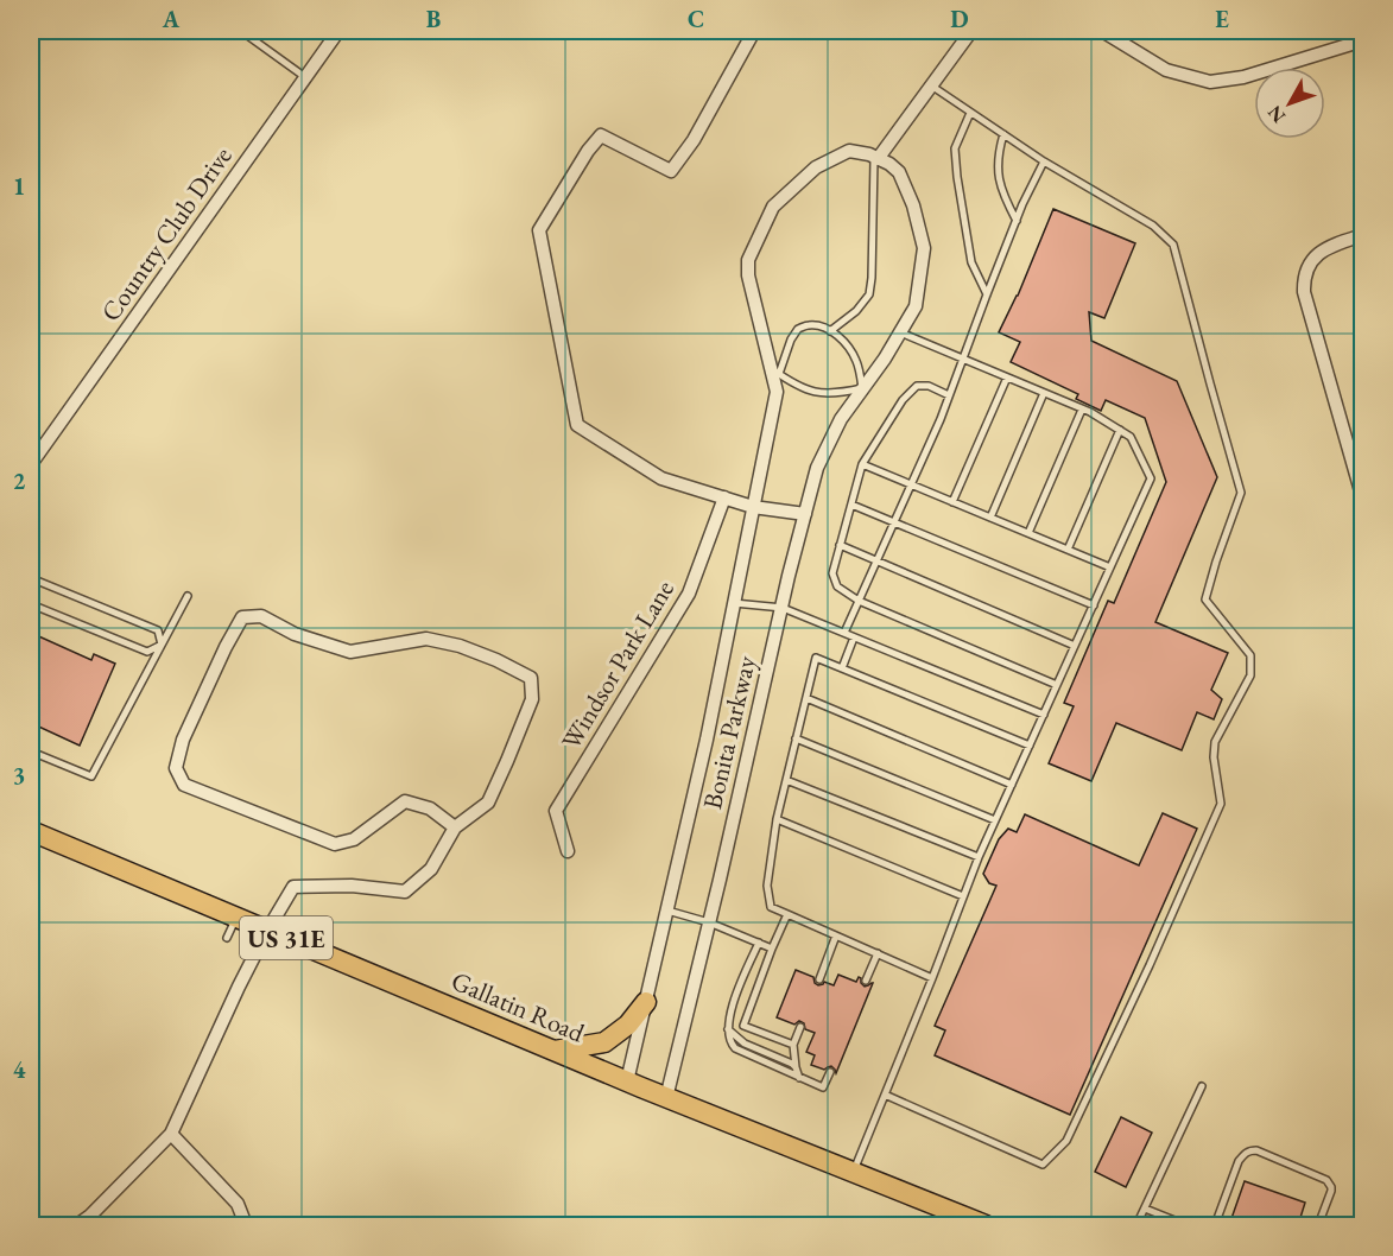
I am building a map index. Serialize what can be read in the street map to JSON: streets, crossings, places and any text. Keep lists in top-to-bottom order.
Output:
{
  "streets": {
    "main road": ["US 31E", "Gallatin Road"],
    "street": ["Country Club Drive", "Windsor Park Lane", "Bonita Parkway"]
  },
  "crossings": [
    ["Bonita Parkway", "Gallatin Road"]
  ],
  "north": "bottom left",
  "grid": {
    "columns": [
      "A",
      "B",
      "C",
      "D",
      "E"
    ],
    "rows": [
      "1",
      "2",
      "3",
      "4"
    ]
  }
}
